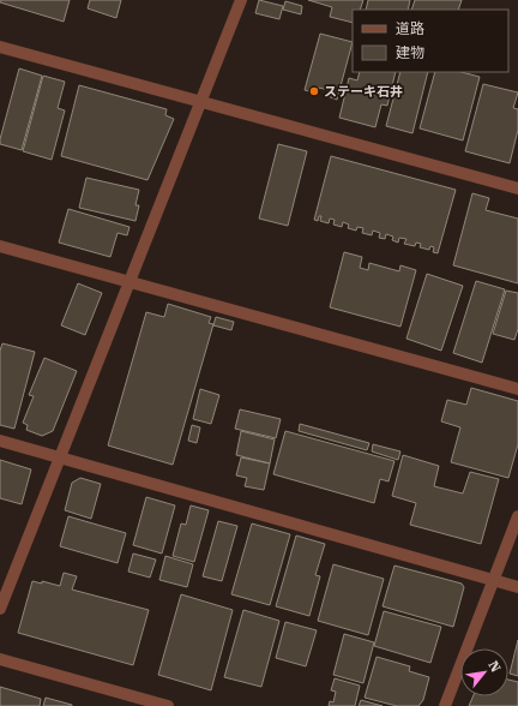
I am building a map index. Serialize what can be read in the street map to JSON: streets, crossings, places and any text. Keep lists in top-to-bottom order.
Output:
{
  "places": ["ステーキ石井"],
  "legend": ["道路", "建物"],
  "north": "top right"
}
